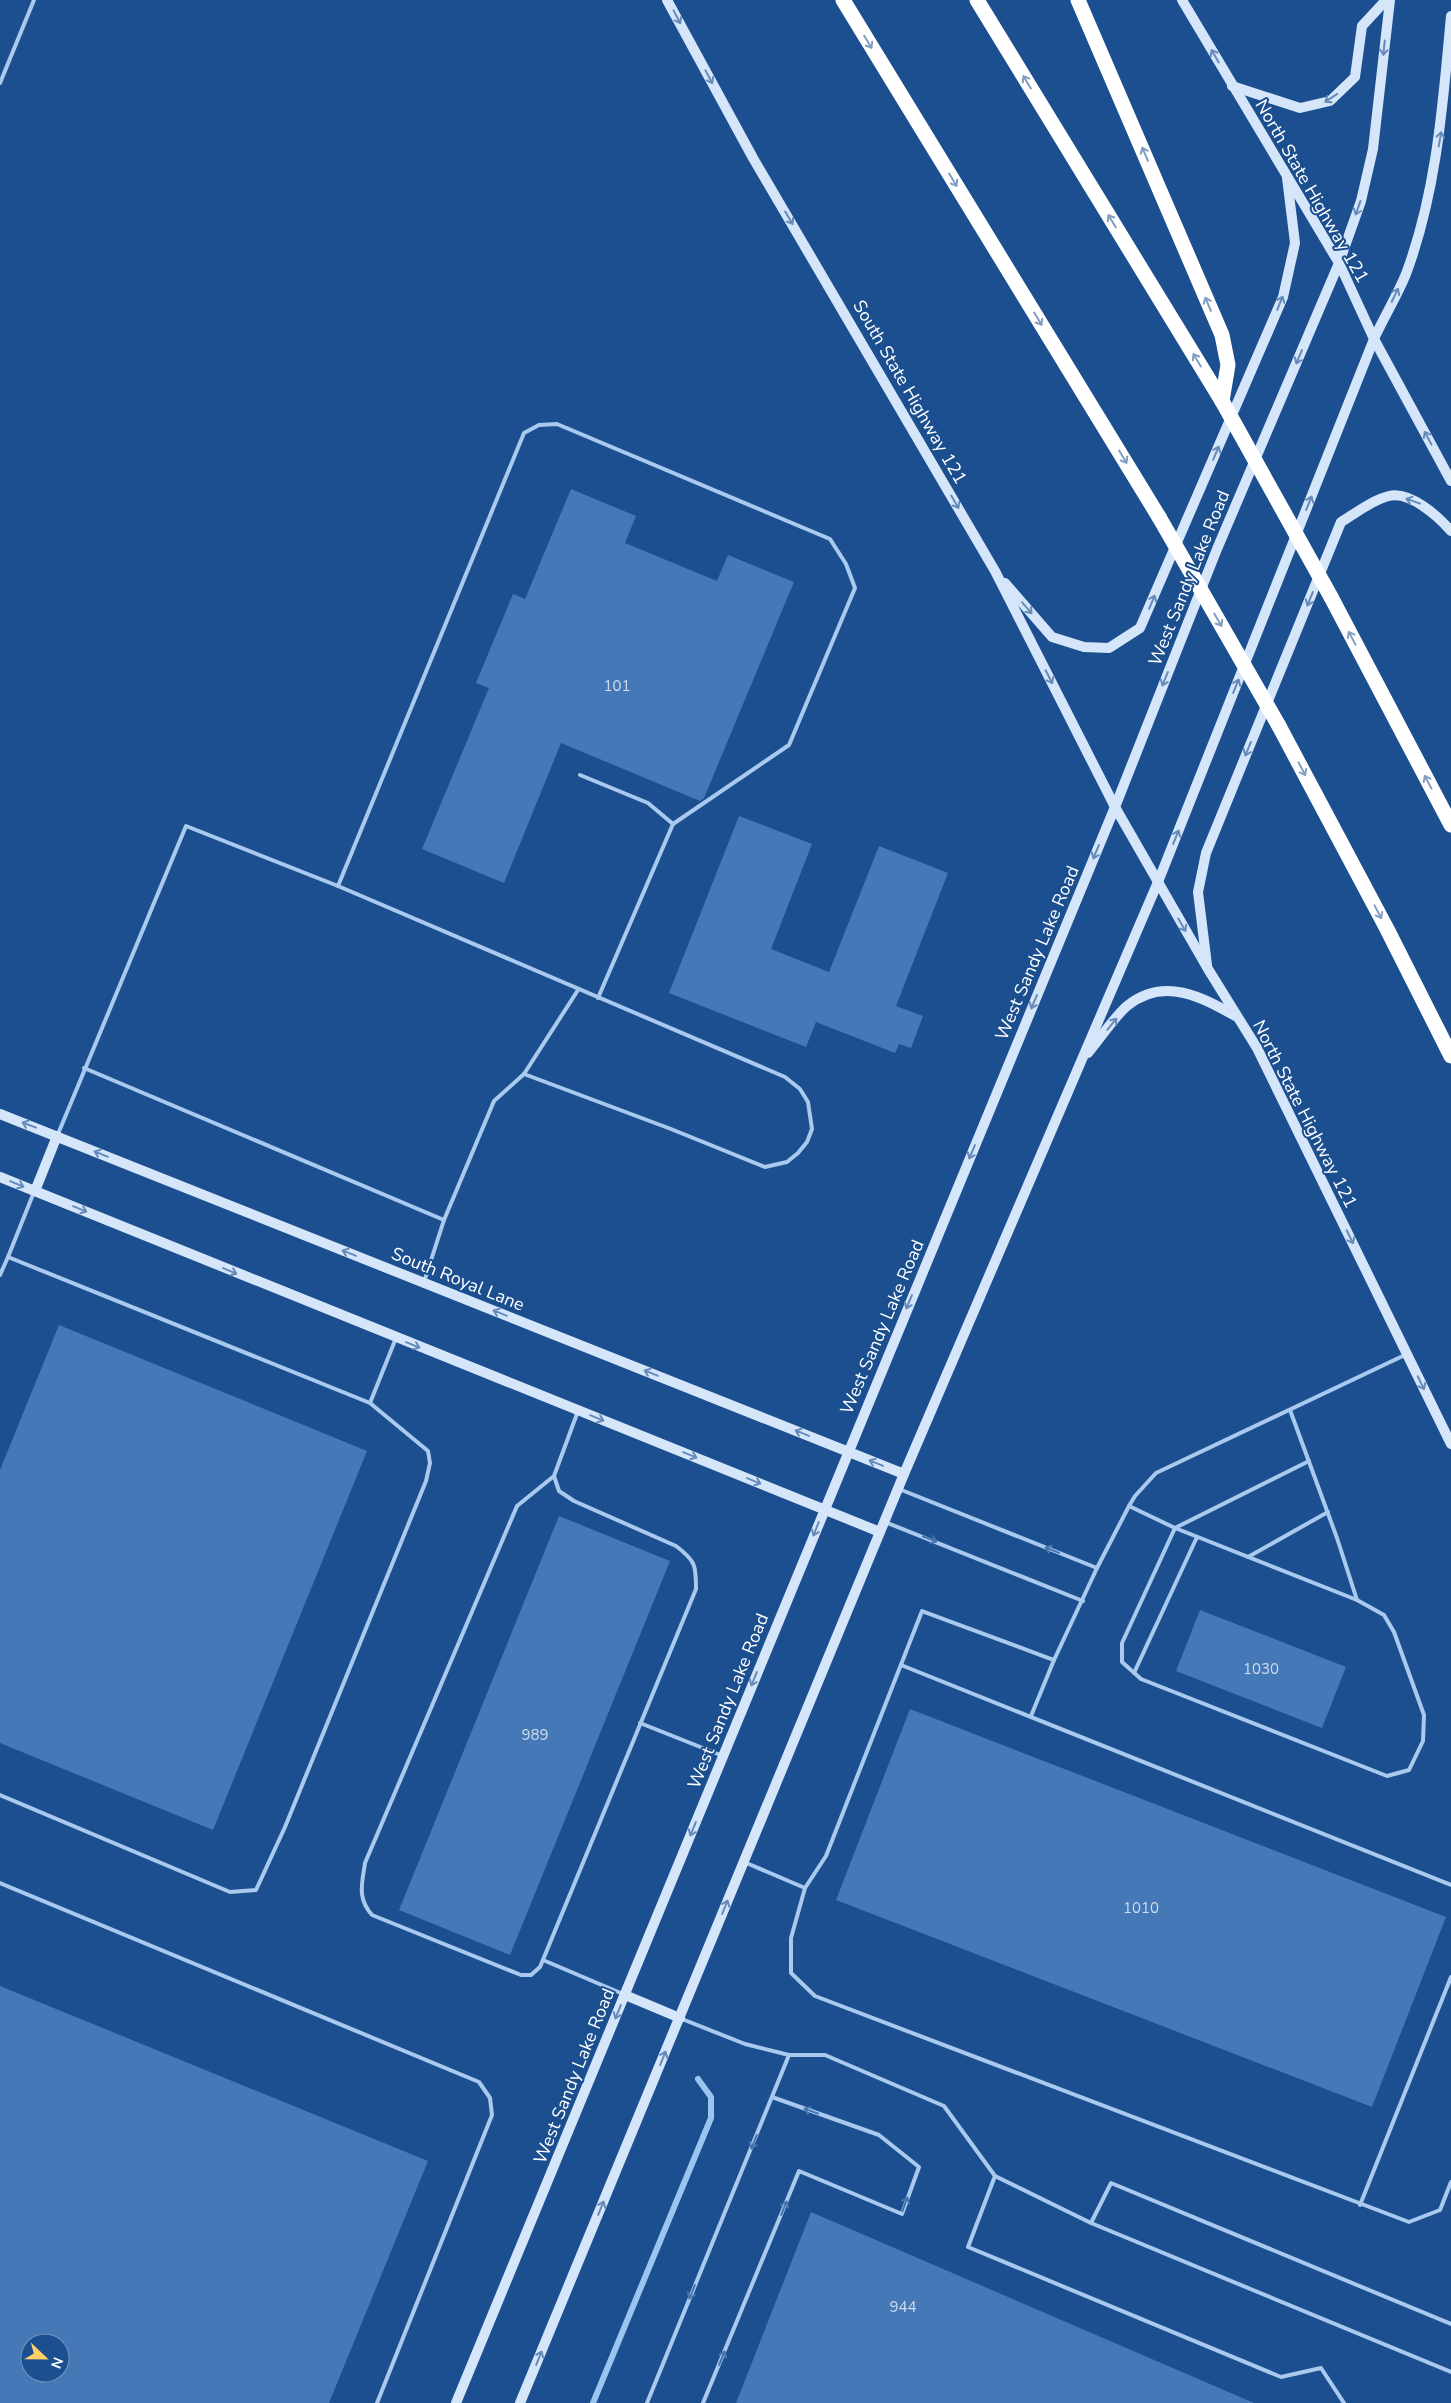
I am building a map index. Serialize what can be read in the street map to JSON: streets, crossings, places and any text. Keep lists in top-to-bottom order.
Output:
{
  "streets": {
    "main road": [
      "North State Highway 121",
      "South State Highway 121",
      "West Sandy Lake Road",
      "South Royal Lane"
    ]
  },
  "crossings": [
    ["North State Highway 121", "South State Highway 121"],
    ["North State Highway 121", "West Sandy Lake Road"],
    ["South State Highway 121", "West Sandy Lake Road"],
    ["West Sandy Lake Road", "South Royal Lane"]
  ],
  "one_way": ["South State Highway 121"],
  "house_numbers": [
    "101",
    "1030",
    "989",
    "1010",
    "944"
  ],
  "north": "right"
}
